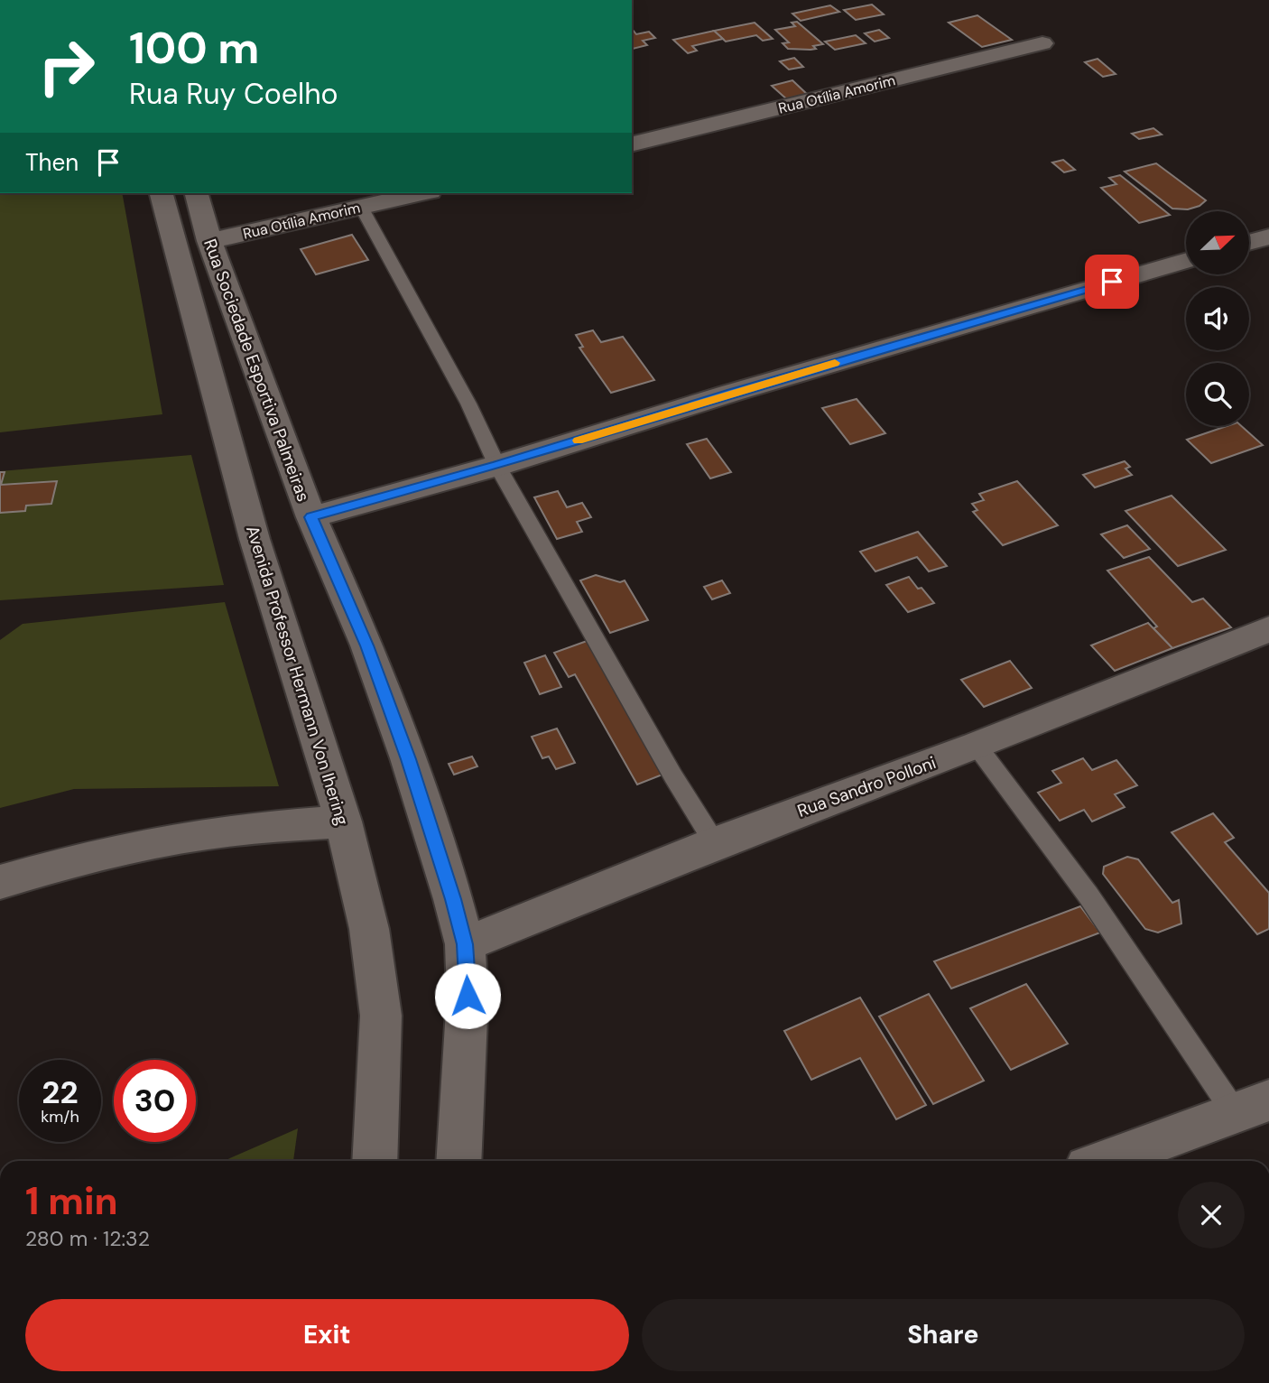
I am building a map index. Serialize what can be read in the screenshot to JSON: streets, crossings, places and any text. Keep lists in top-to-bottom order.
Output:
{
  "streets": {
    "street": [
      "Rua Otília Amorim",
      "Rua Sociedade Esportiva Palmeiras",
      "Avenida Professor Hermann Von Ihering",
      "Rua Sandro Polloni"
    ]
  },
  "crossings": [
    ["Rua Otília Amorim", "Rua Sociedade Esportiva Palmeiras"],
    ["Rua Sociedade Esportiva Palmeiras", "Rua Sandro Polloni"]
  ],
  "north": "top right",
  "page": {
    "turn": ["100 m", "Rua Ruy Coelho"],
    "then": "Then",
    "speed": "22 km/h",
    "limit": "30",
    "heading": ["1 min", "280 m · 12:32"],
    "buttons": ["Exit", "Share"]
  }
}
